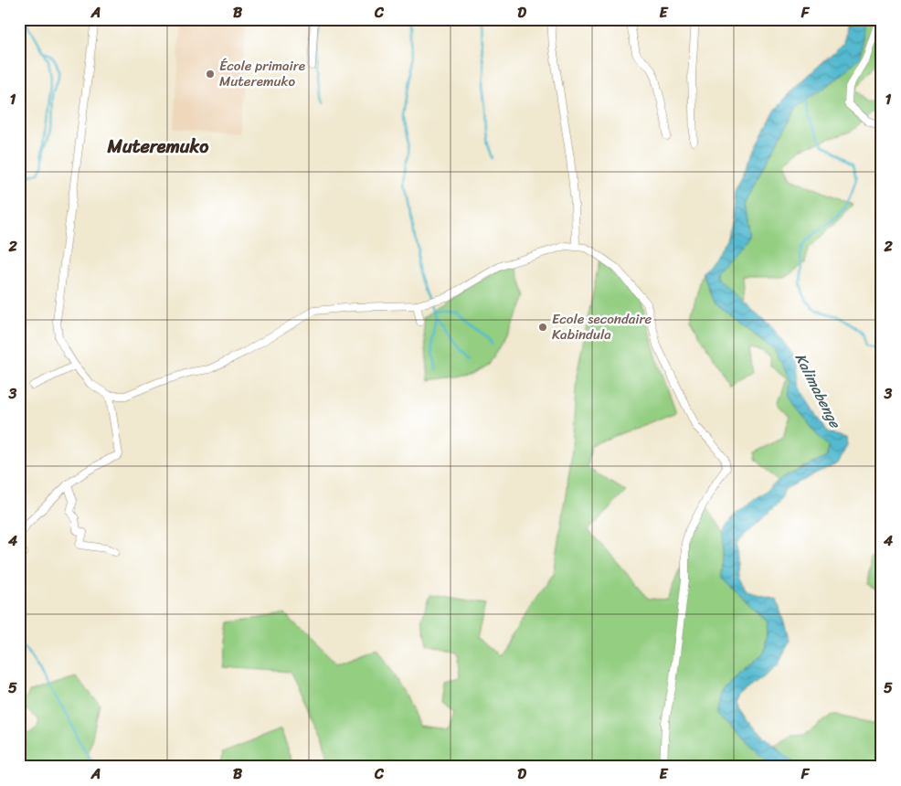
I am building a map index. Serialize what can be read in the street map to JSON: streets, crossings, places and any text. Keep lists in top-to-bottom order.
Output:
{
  "districts": ["Muteremuko"],
  "water": ["Kalimabenge"],
  "places": ["École primaire Muteremuko", "Ecole secondaire Kabindula"],
  "grid": {
    "columns": [
      "A",
      "B",
      "C",
      "D",
      "E",
      "F"
    ],
    "rows": [
      "1",
      "2",
      "3",
      "4",
      "5"
    ]
  }
}
